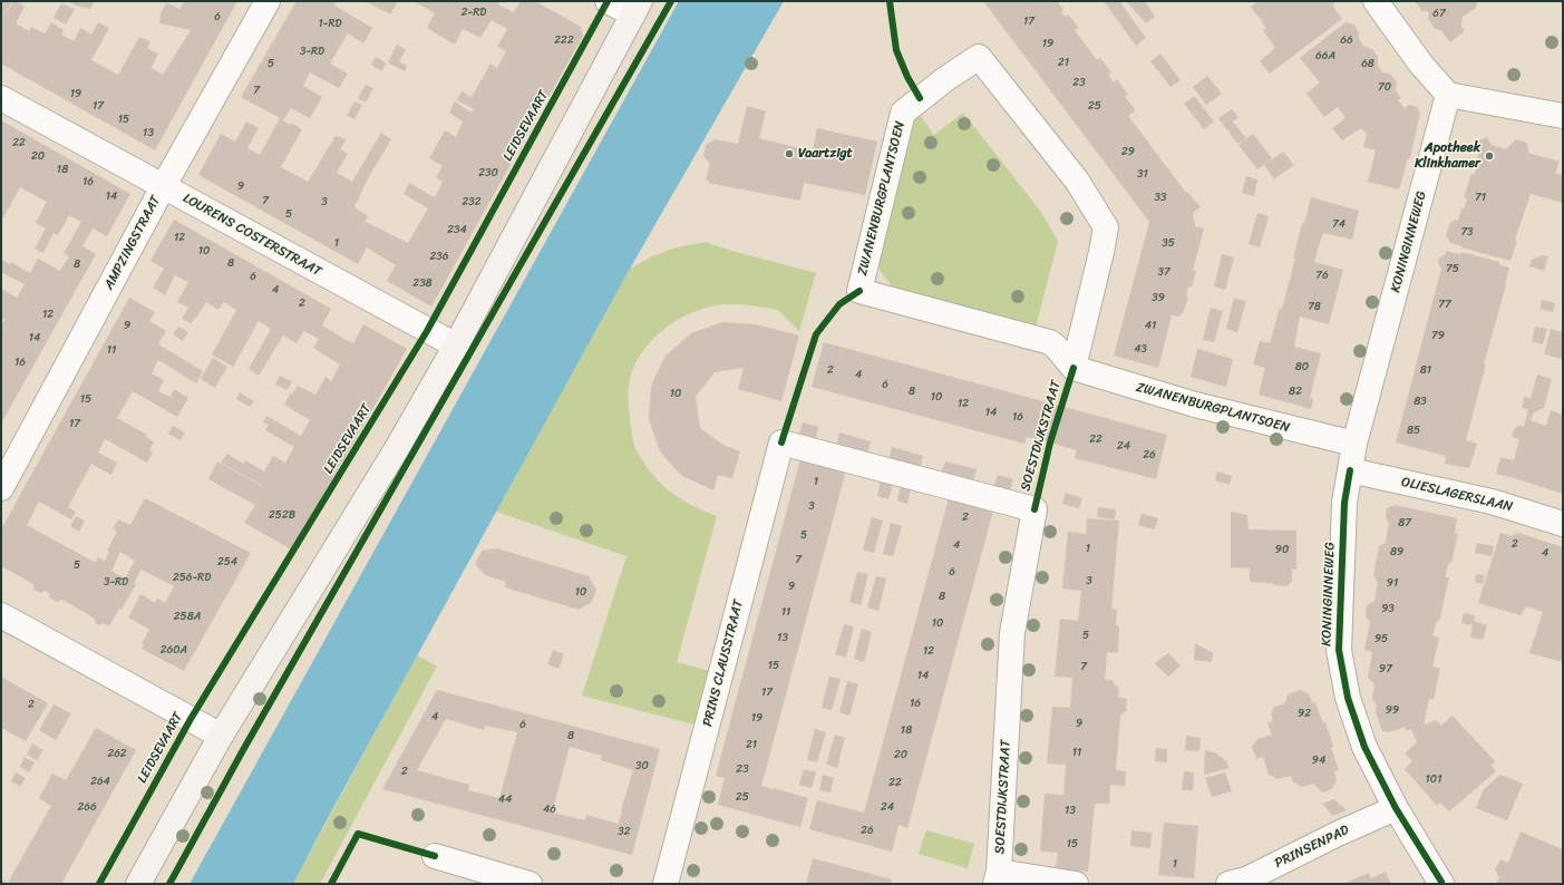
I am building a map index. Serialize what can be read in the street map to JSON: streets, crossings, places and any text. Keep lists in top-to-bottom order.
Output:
{
  "streets": {
    "street": [
      "ZWANENBURGPLANTSOEN",
      "LOURENS COSTERSTRAAT",
      "KONINGINNEWEG",
      "AMPZINGSTRAAT",
      "SOESTDIJKSTRAAT",
      "OLIESLAGERSLAAN",
      "PRINS CLAUSSTRAAT",
      "PRINSENPAD"
    ],
    "cycle path": ["LEIDSEVAART"]
  },
  "crossings": [
    ["ZWANENBURGPLANTSOEN", "KONINGINNEWEG"],
    ["LOURENS COSTERSTRAAT", "AMPZINGSTRAAT"],
    ["KONINGINNEWEG", "OLIESLAGERSLAAN"],
    ["KONINGINNEWEG", "PRINSENPAD"],
    ["SOESTDIJKSTRAAT", "PRINS CLAUSSTRAAT"]
  ],
  "places": ["Vaartzigt", "Apotheek Klinkhamer"],
  "house_numbers": [
    "2-RD",
    "67",
    "6",
    "17",
    "1-RD",
    "222",
    "66",
    "19",
    "3-RD",
    "66A",
    "21",
    "5",
    "68",
    "23",
    "70",
    "7",
    "19",
    "17",
    "25",
    "15",
    "13",
    "22",
    "29",
    "20",
    "18",
    "230",
    "31",
    "16",
    "9",
    "14",
    "33",
    "71",
    "7",
    "3",
    "232",
    "5",
    "74",
    "234",
    "73",
    "12",
    "1",
    "35",
    "10",
    "236",
    "8",
    "8",
    "75",
    "37",
    "76",
    "6",
    "238",
    "4",
    "39",
    "2",
    "77",
    "78",
    "12",
    "9",
    "41",
    "79",
    "14",
    "43",
    "11",
    "16",
    "80",
    "2",
    "81",
    "4",
    "6",
    "8",
    "82",
    "10",
    "10",
    "15",
    "83",
    "12",
    "14",
    "16",
    "17",
    "85",
    "22",
    "24",
    "26",
    "1",
    "3",
    "252B",
    "2",
    "87",
    "5",
    "2",
    "4",
    "1",
    "90",
    "89",
    "4",
    "7",
    "254",
    "5",
    "6",
    "256-RD",
    "3",
    "3-RD",
    "91",
    "9",
    "10",
    "8",
    "93",
    "11",
    "258A",
    "10",
    "5",
    "13",
    "95",
    "260A",
    "12",
    "15",
    "7",
    "97",
    "14",
    "17",
    "16",
    "2",
    "99",
    "92",
    "4",
    "19",
    "9",
    "6",
    "18",
    "8",
    "21",
    "11",
    "262",
    "20",
    "94",
    "30",
    "23",
    "2",
    "101",
    "264",
    "22",
    "25",
    "44",
    "266",
    "24",
    "46",
    "13",
    "26",
    "32",
    "15",
    "1"
  ]
}
